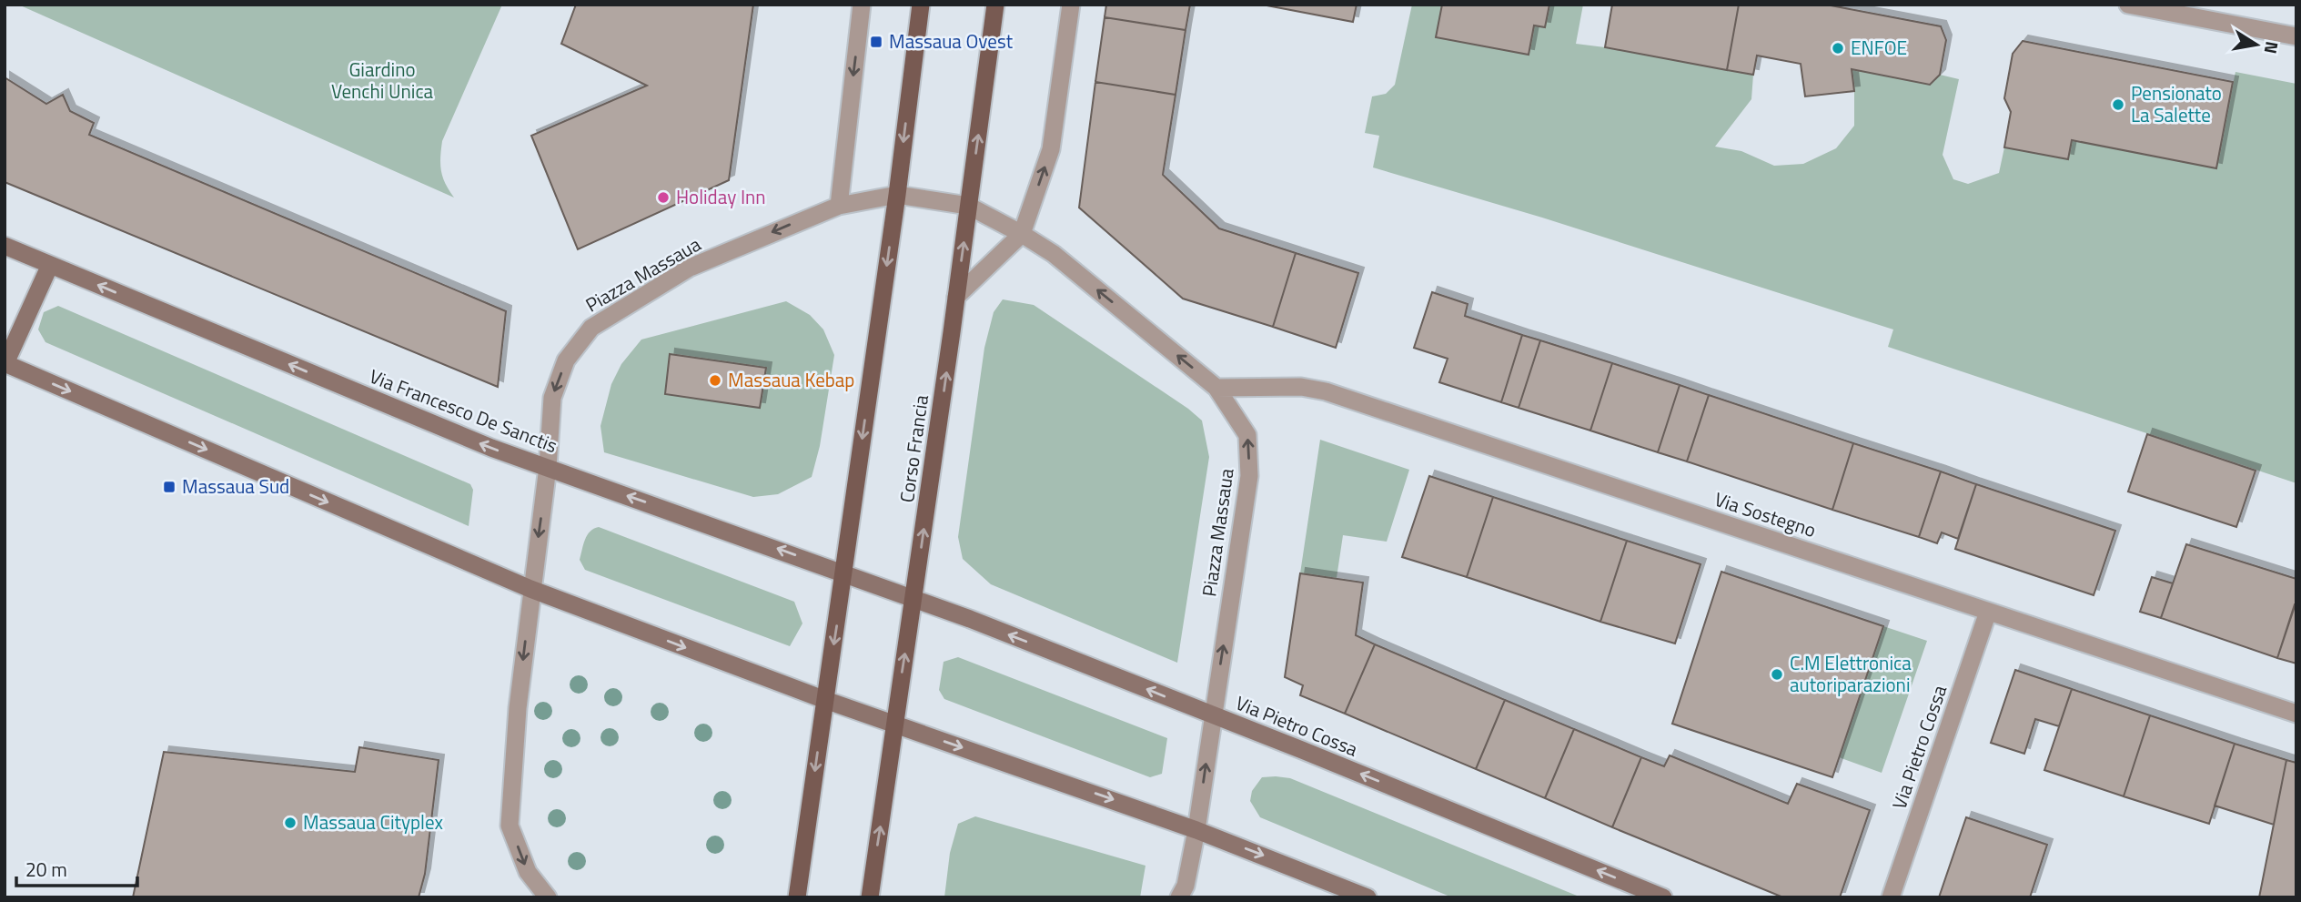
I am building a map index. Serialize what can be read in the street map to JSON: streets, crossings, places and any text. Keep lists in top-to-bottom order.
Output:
{
  "streets": {
    "main road": ["Via Francesco De Sanctis", "Corso Francia", "Via Pietro Cossa"],
    "street": ["Piazza Massaua", "Via Sostegno"]
  },
  "crossings": [
    ["Piazza Massaua", "Via Francesco De Sanctis"],
    ["Piazza Massaua", "Corso Francia"],
    ["Piazza Massaua", "Via Sostegno"],
    ["Piazza Massaua", "Via Pietro Cossa"],
    ["Via Francesco De Sanctis", "Corso Francia"],
    ["Via Francesco De Sanctis", "Via Pietro Cossa"],
    ["Corso Francia", "Via Pietro Cossa"],
    ["Via Sostegno", "Via Pietro Cossa"]
  ],
  "parks": ["Giardino Venchi Unica"],
  "places": {
    "transit": ["Massaua Ovest", "Massaua Sud"],
    "other": [
      "ENFOE",
      "Pensionato La Salette",
      "Holiday Inn",
      "Massaua Kebap",
      "C.M Elettronica autoriparazioni",
      "Massaua Cityplex"
    ]
  },
  "scale_bar": "20 m",
  "north": "right"
}
